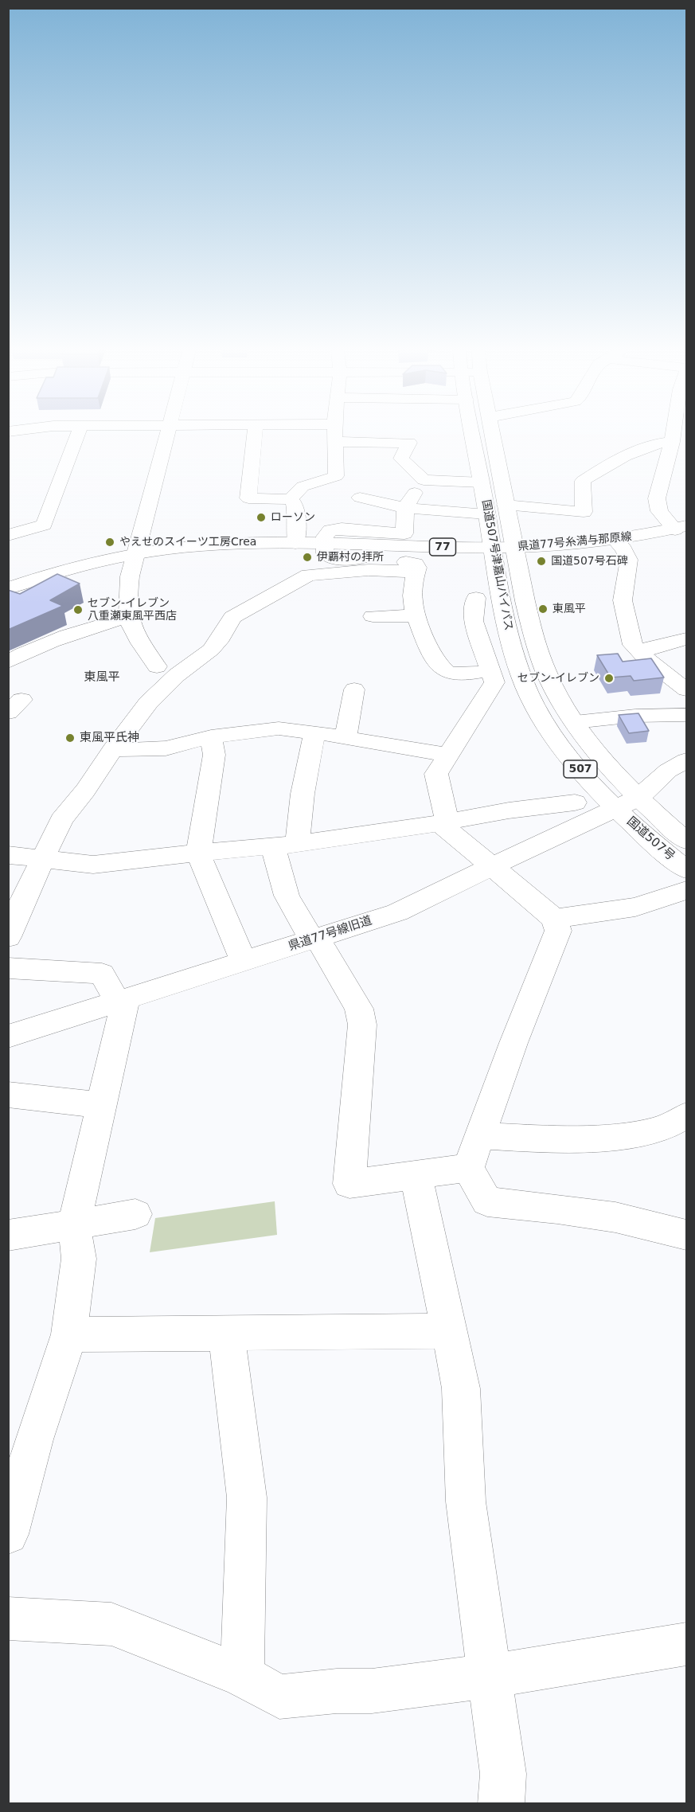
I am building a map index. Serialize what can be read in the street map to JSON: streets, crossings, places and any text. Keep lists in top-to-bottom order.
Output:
{
  "streets": {
    "main road": [
      "県道77号糸満与那原線",
      "77",
      "国道507号津嘉山バイパス",
      "507",
      "国道507号",
      "県道77号線旧道"
    ]
  },
  "crossings": [
    ["県道77号糸満与那原線", "国道507号津嘉山バイパス"],
    ["国道507号津嘉山バイパス", "国道507号"],
    ["国道507号津嘉山バイパス", "県道77号線旧道"],
    ["国道507号", "県道77号線旧道"]
  ],
  "districts": ["東風平"],
  "places": [
    "ローソン",
    "やえせのスイーツ工房Crea",
    "伊覇村の拝所",
    "国道507号石碑",
    "東風平",
    "セブン-イレブン 八重瀬東風平西店",
    "セブン-イレブン",
    "東風平氏神"
  ]
}
